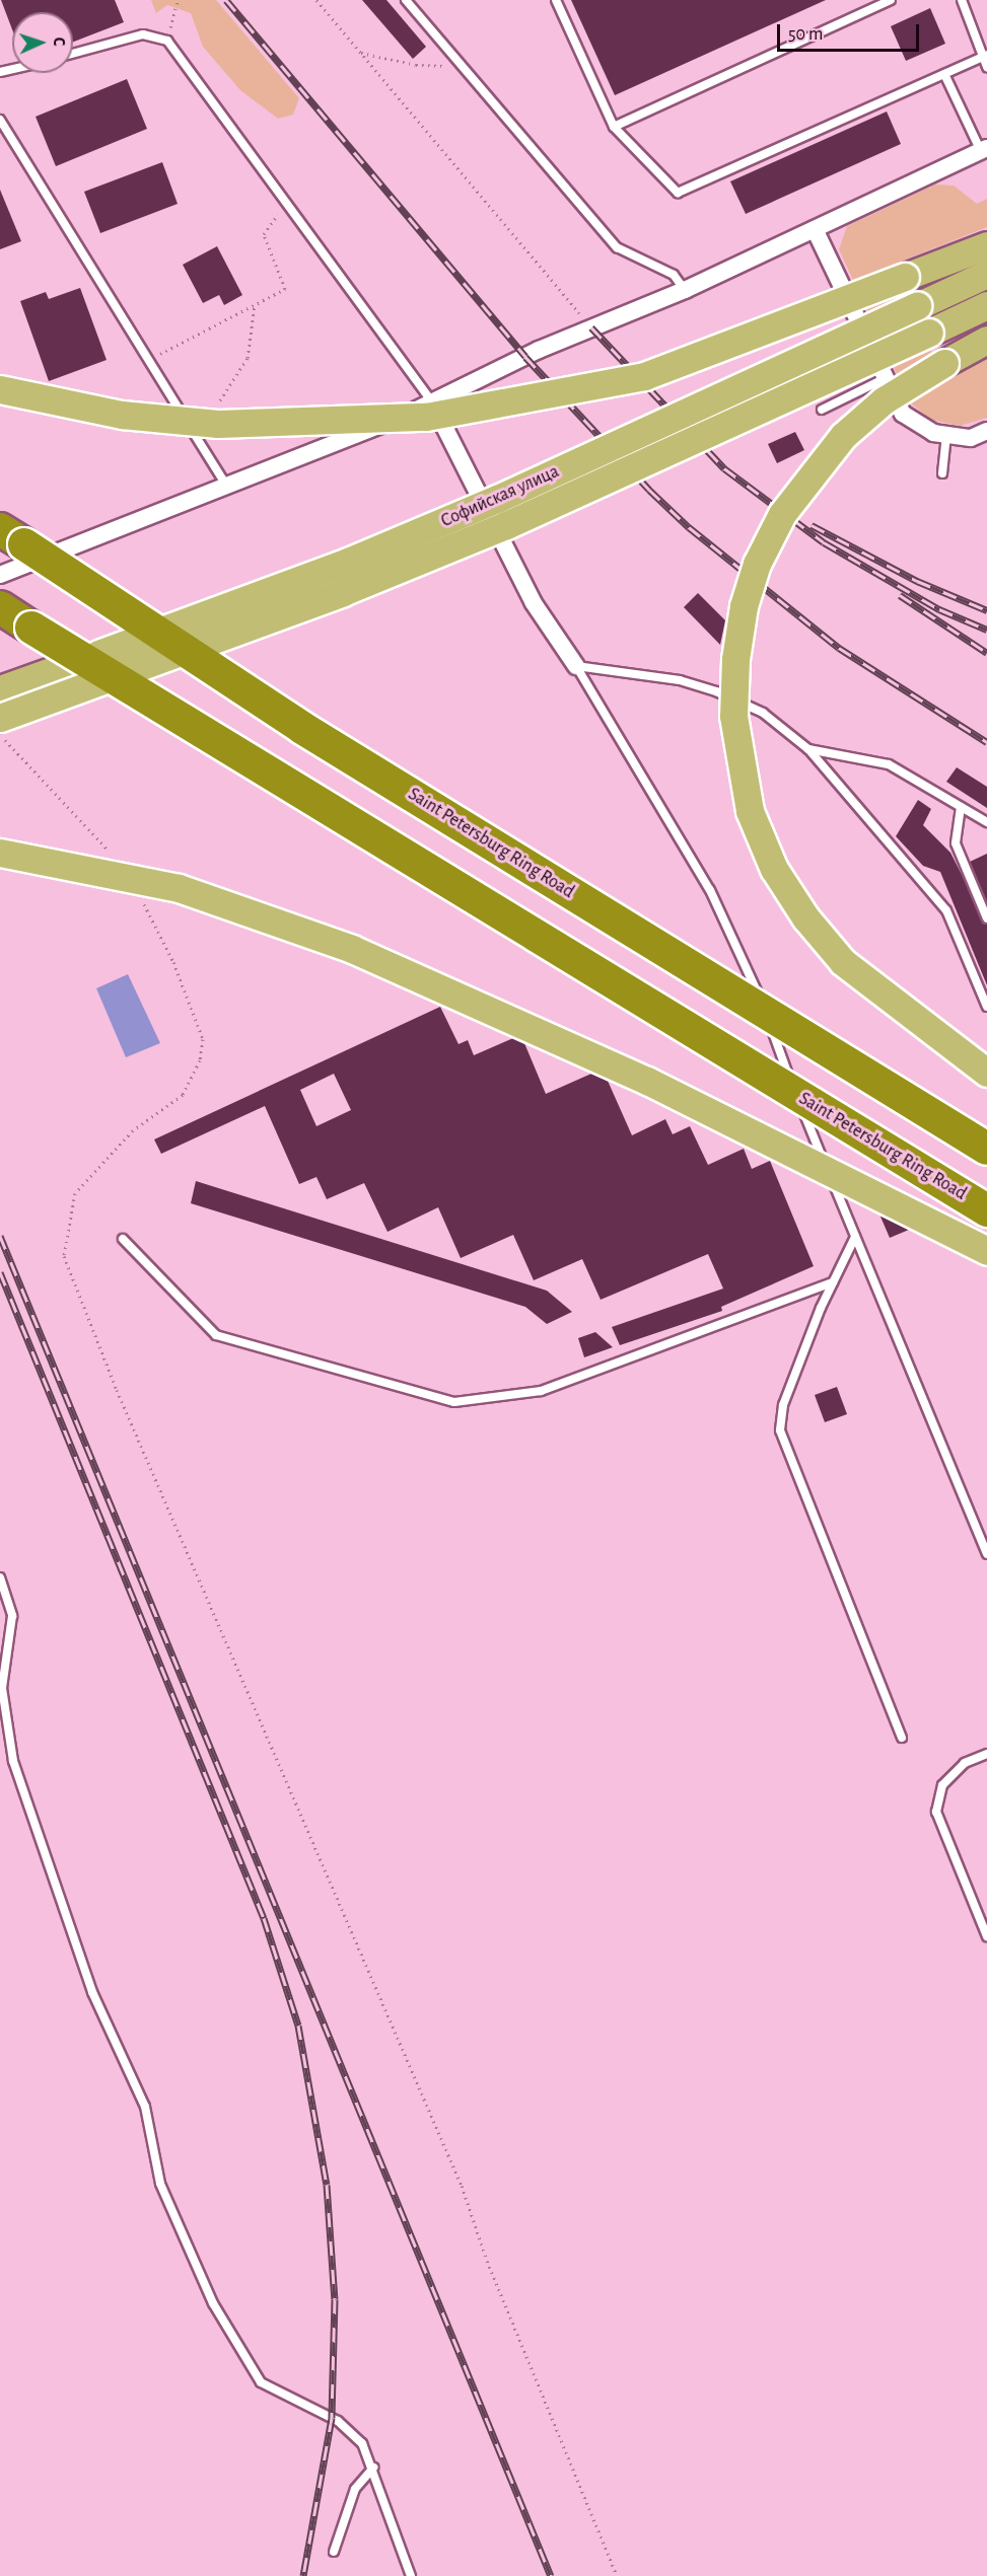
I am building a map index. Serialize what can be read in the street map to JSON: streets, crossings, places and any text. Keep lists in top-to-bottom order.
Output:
{
  "streets": {
    "highway": ["Saint Petersburg Ring Road"],
    "main road": ["Софийская улица"]
  },
  "scale_bar": "50 m",
  "north": "right"
}
